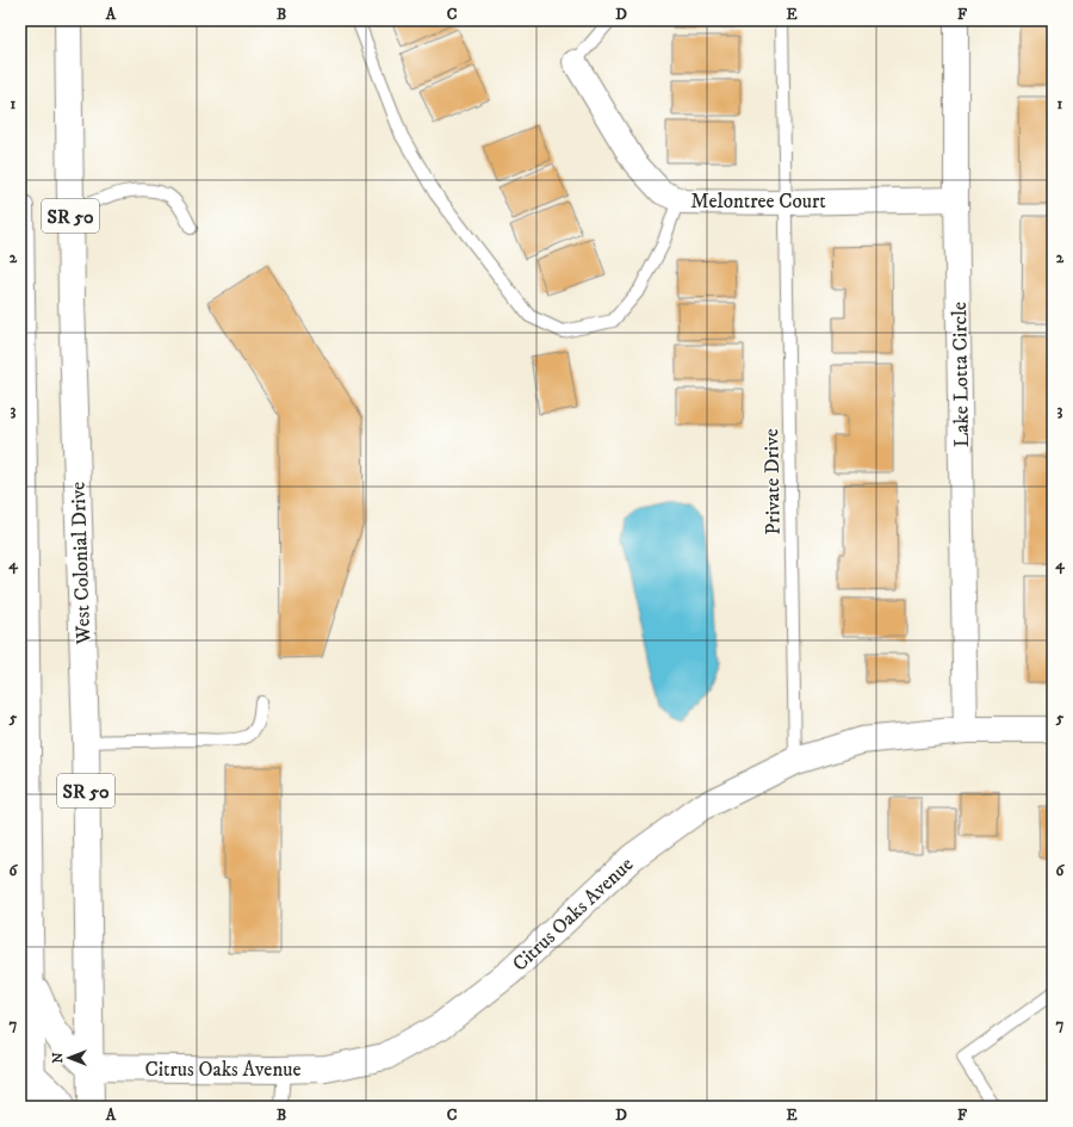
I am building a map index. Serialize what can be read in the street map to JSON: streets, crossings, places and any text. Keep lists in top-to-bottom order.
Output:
{
  "streets": {
    "main road": ["SR 50", "West Colonial Drive", "Citrus Oaks Avenue"],
    "street": ["Melontree Court", "Lake Lotta Circle"],
    "lane": ["Private Drive"]
  },
  "crossings": [
    ["Melontree Court", "Lake Lotta Circle"],
    ["Melontree Court", "Private Drive"],
    ["Lake Lotta Circle", "Citrus Oaks Avenue"],
    ["Private Drive", "Citrus Oaks Avenue"],
    ["West Colonial Drive", "Citrus Oaks Avenue"]
  ],
  "north": "left",
  "grid": {
    "columns": [
      "A",
      "B",
      "C",
      "D",
      "E",
      "F"
    ],
    "rows": [
      "1",
      "2",
      "3",
      "4",
      "5",
      "6",
      "7"
    ]
  }
}
